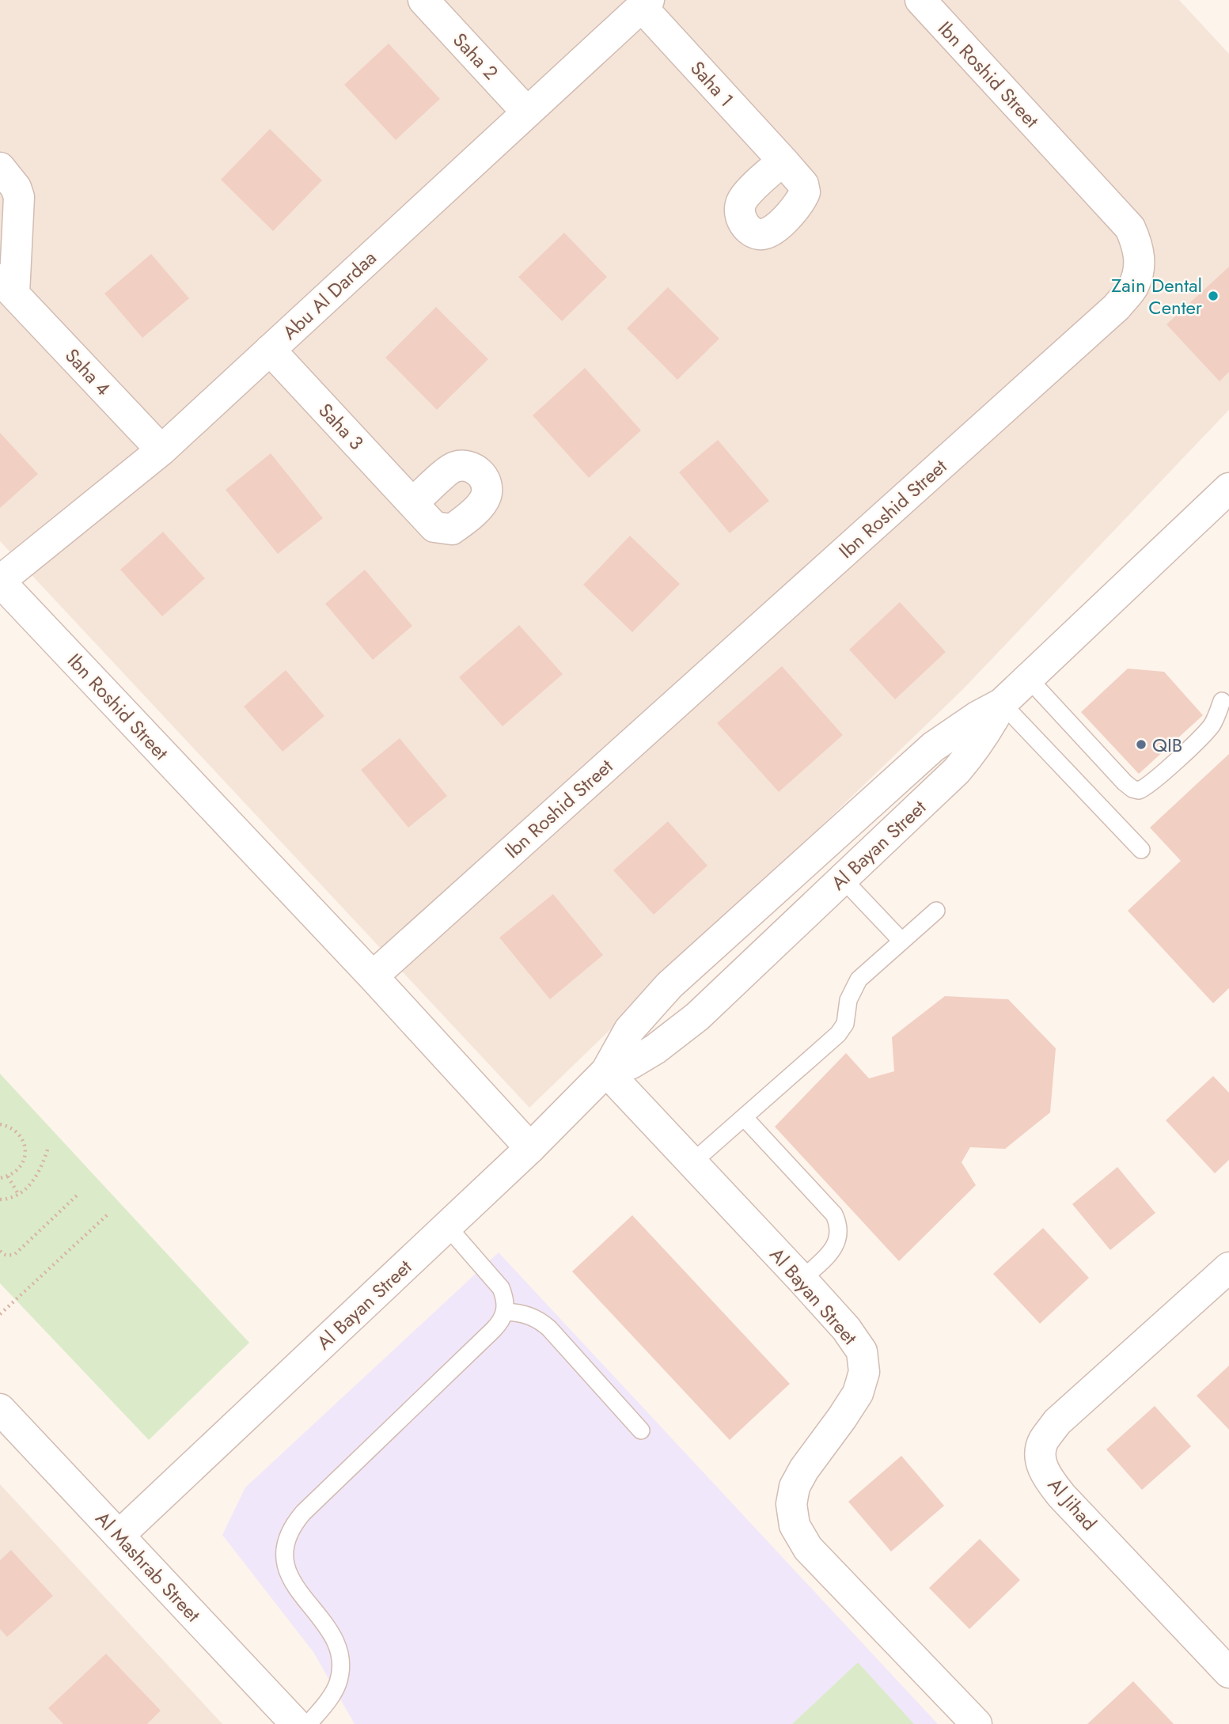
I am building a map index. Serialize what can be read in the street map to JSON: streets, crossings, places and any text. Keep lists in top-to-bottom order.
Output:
{
  "streets": {
    "street": [
      "Saha 2",
      "Ibn Roshid Street",
      "Saha 1",
      "Abu Al Dardaa",
      "Saha 4",
      "Saha 3",
      "Al Bayan Street",
      "Al Jihad",
      "Al Mashrab Street"
    ]
  },
  "crossings": [
    ["Saha 2", "Abu Al Dardaa"],
    ["Ibn Roshid Street", "Abu Al Dardaa"],
    ["Ibn Roshid Street", "Al Bayan Street"],
    ["Saha 1", "Abu Al Dardaa"],
    ["Abu Al Dardaa", "Saha 4"],
    ["Abu Al Dardaa", "Saha 3"],
    ["Al Bayan Street", "Al Mashrab Street"]
  ],
  "places": ["Zain Dental Center", "QIB"]
}
